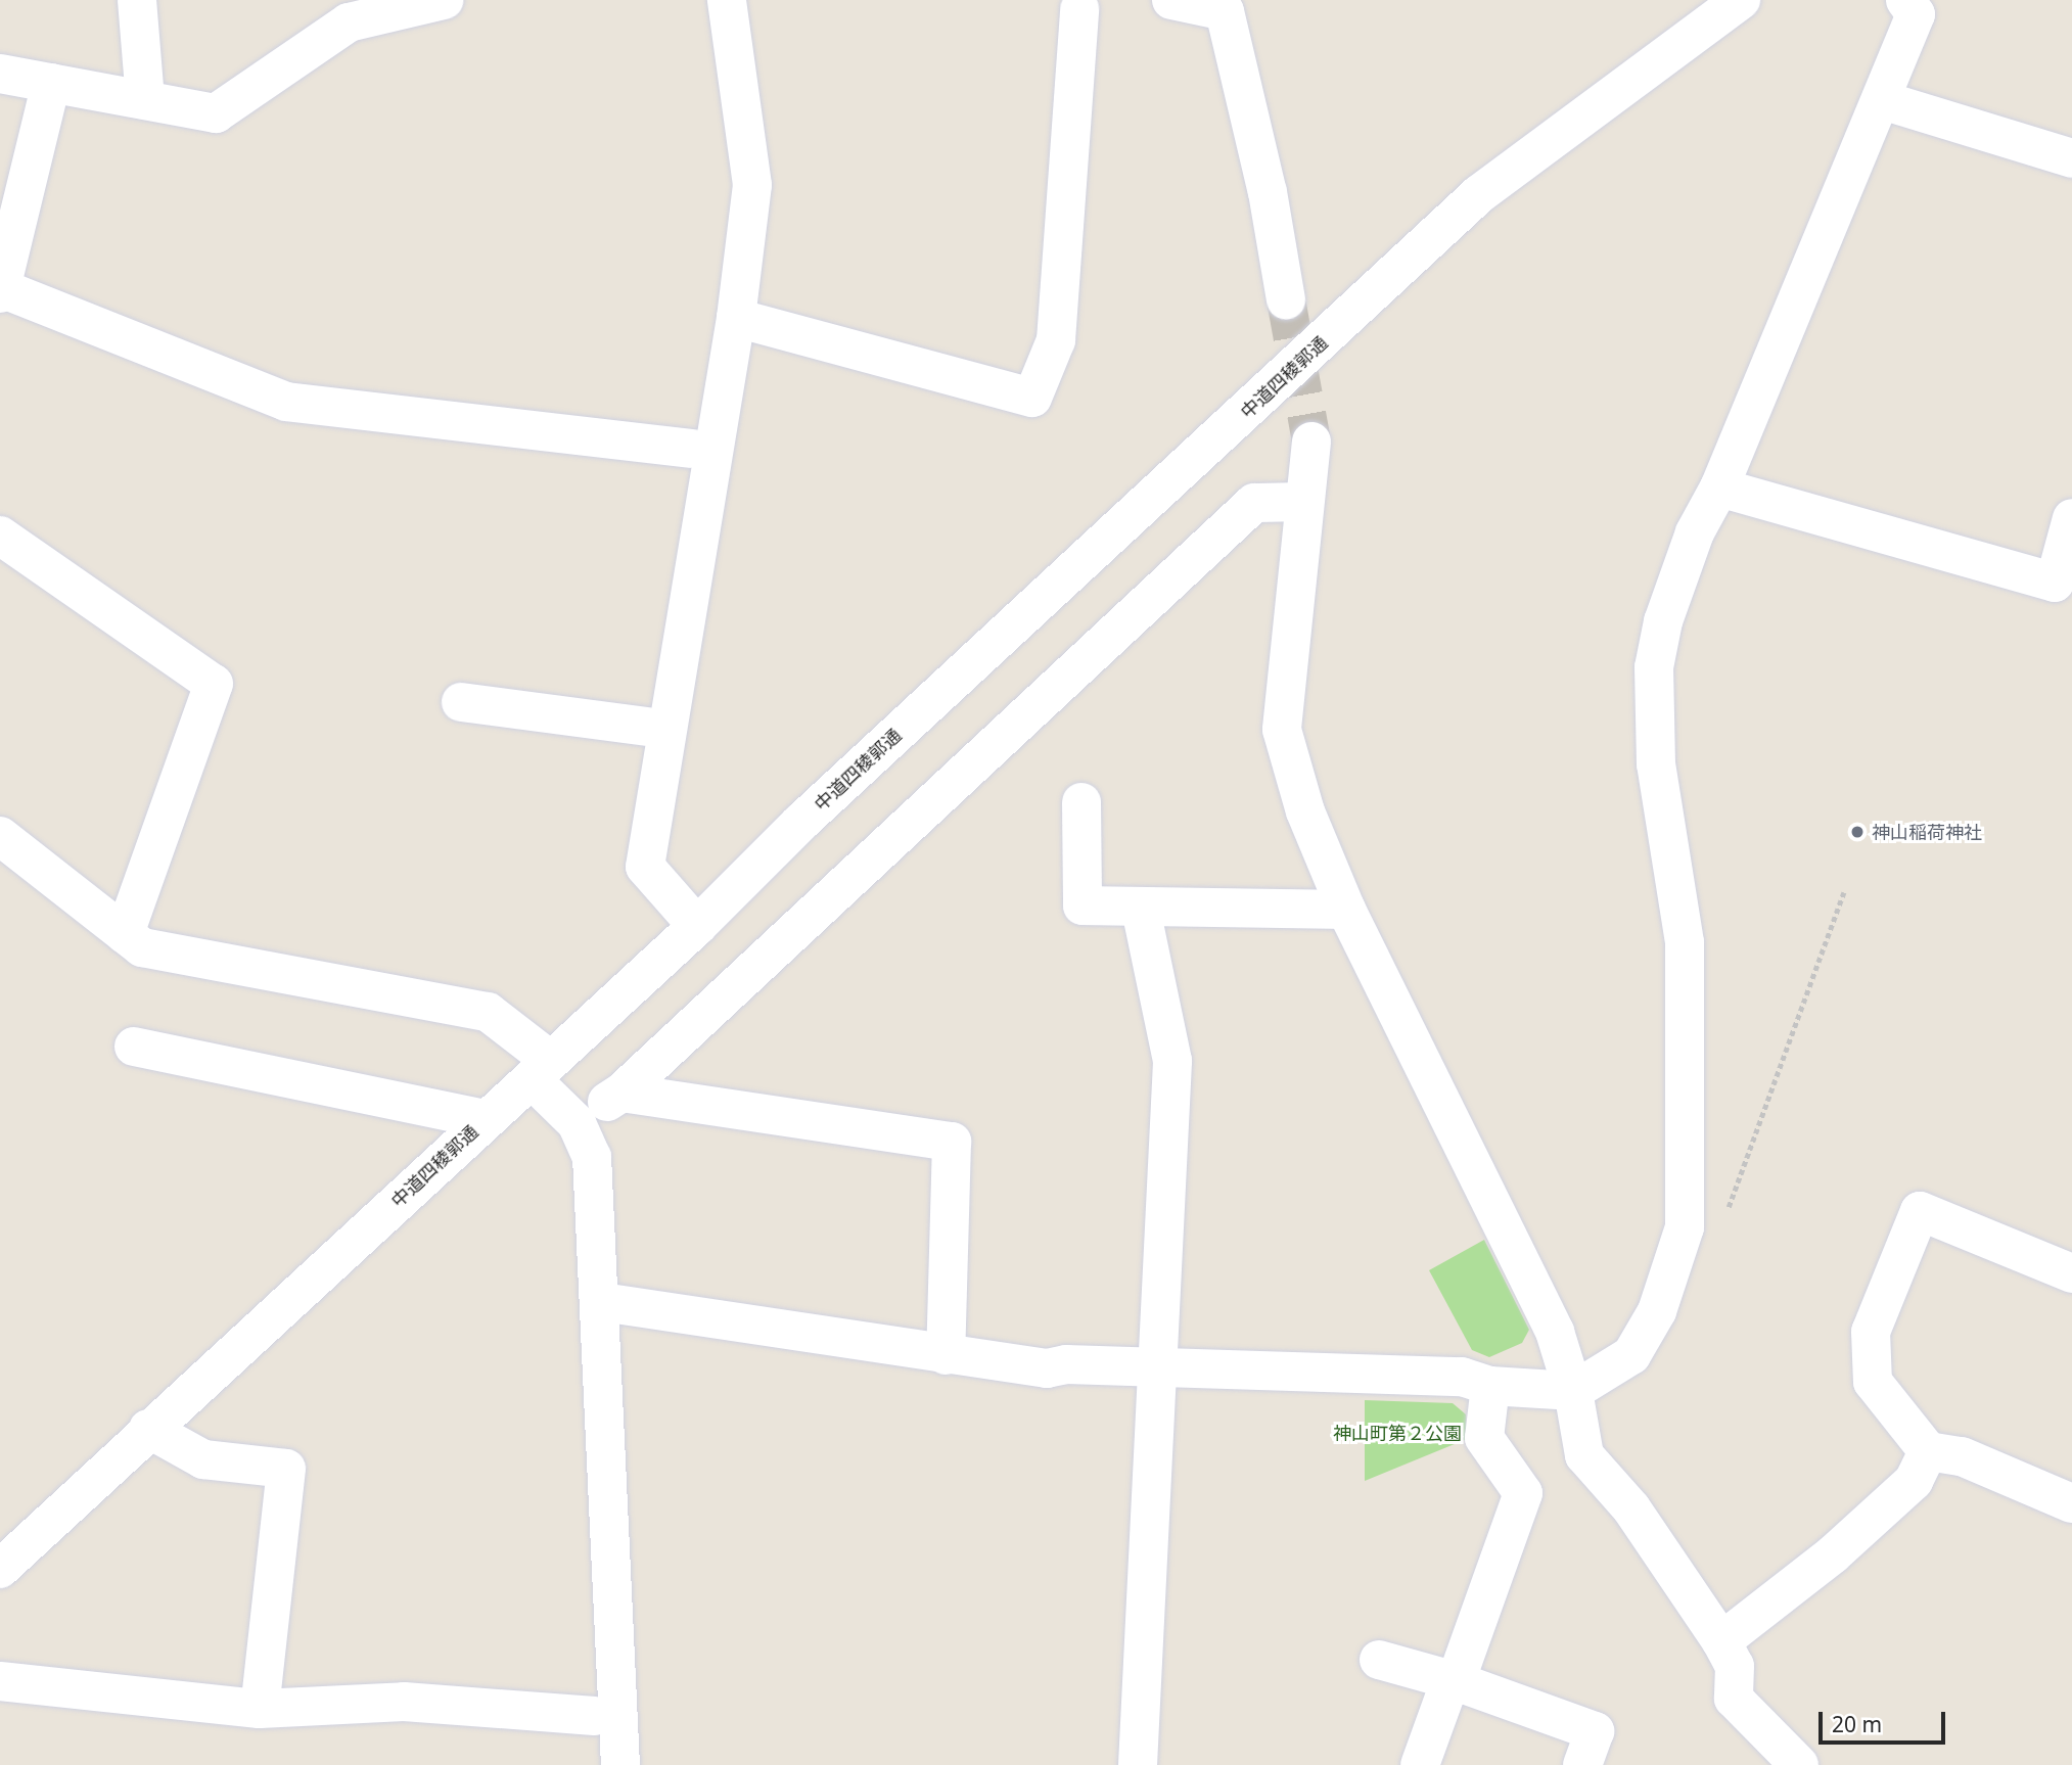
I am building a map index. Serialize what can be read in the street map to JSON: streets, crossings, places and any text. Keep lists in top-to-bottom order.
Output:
{
  "streets": {
    "street": ["中道四稜郭通"]
  },
  "parks": ["神山町第２公園"],
  "places": ["神山稲荷神社"],
  "scale_bar": "20 m"
}
